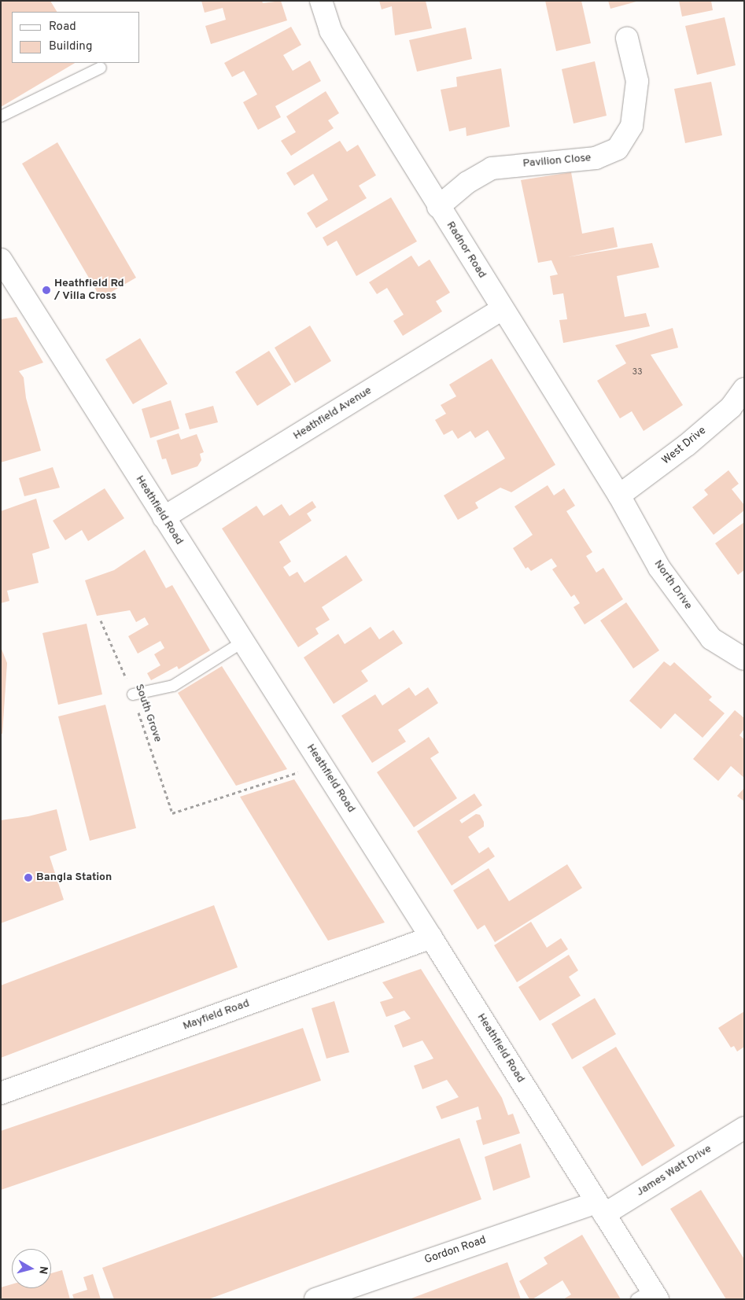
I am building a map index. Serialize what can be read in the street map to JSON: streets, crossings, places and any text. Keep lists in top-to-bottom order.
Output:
{
  "streets": {
    "street": [
      "Pavilion Close",
      "Radnor Road",
      "Heathfield Avenue",
      "West Drive",
      "Heathfield Road",
      "North Drive",
      "Mayfield Road",
      "James Watt Drive",
      "Gordon Road"
    ],
    "path": ["South Grove"]
  },
  "crossings": [
    ["Pavilion Close", "Radnor Road"],
    ["Radnor Road", "Heathfield Avenue"],
    ["Radnor Road", "West Drive"],
    ["Radnor Road", "North Drive"],
    ["Heathfield Avenue", "Heathfield Road"],
    ["West Drive", "North Drive"],
    ["Heathfield Road", "Mayfield Road"],
    ["Heathfield Road", "James Watt Drive"],
    ["Heathfield Road", "Gordon Road"],
    ["James Watt Drive", "Gordon Road"]
  ],
  "places": ["Heathfield Rd / Villa Cross", "Bangla Station"],
  "house_numbers": ["33"],
  "legend": ["Road", "Building"],
  "north": "right"
}
